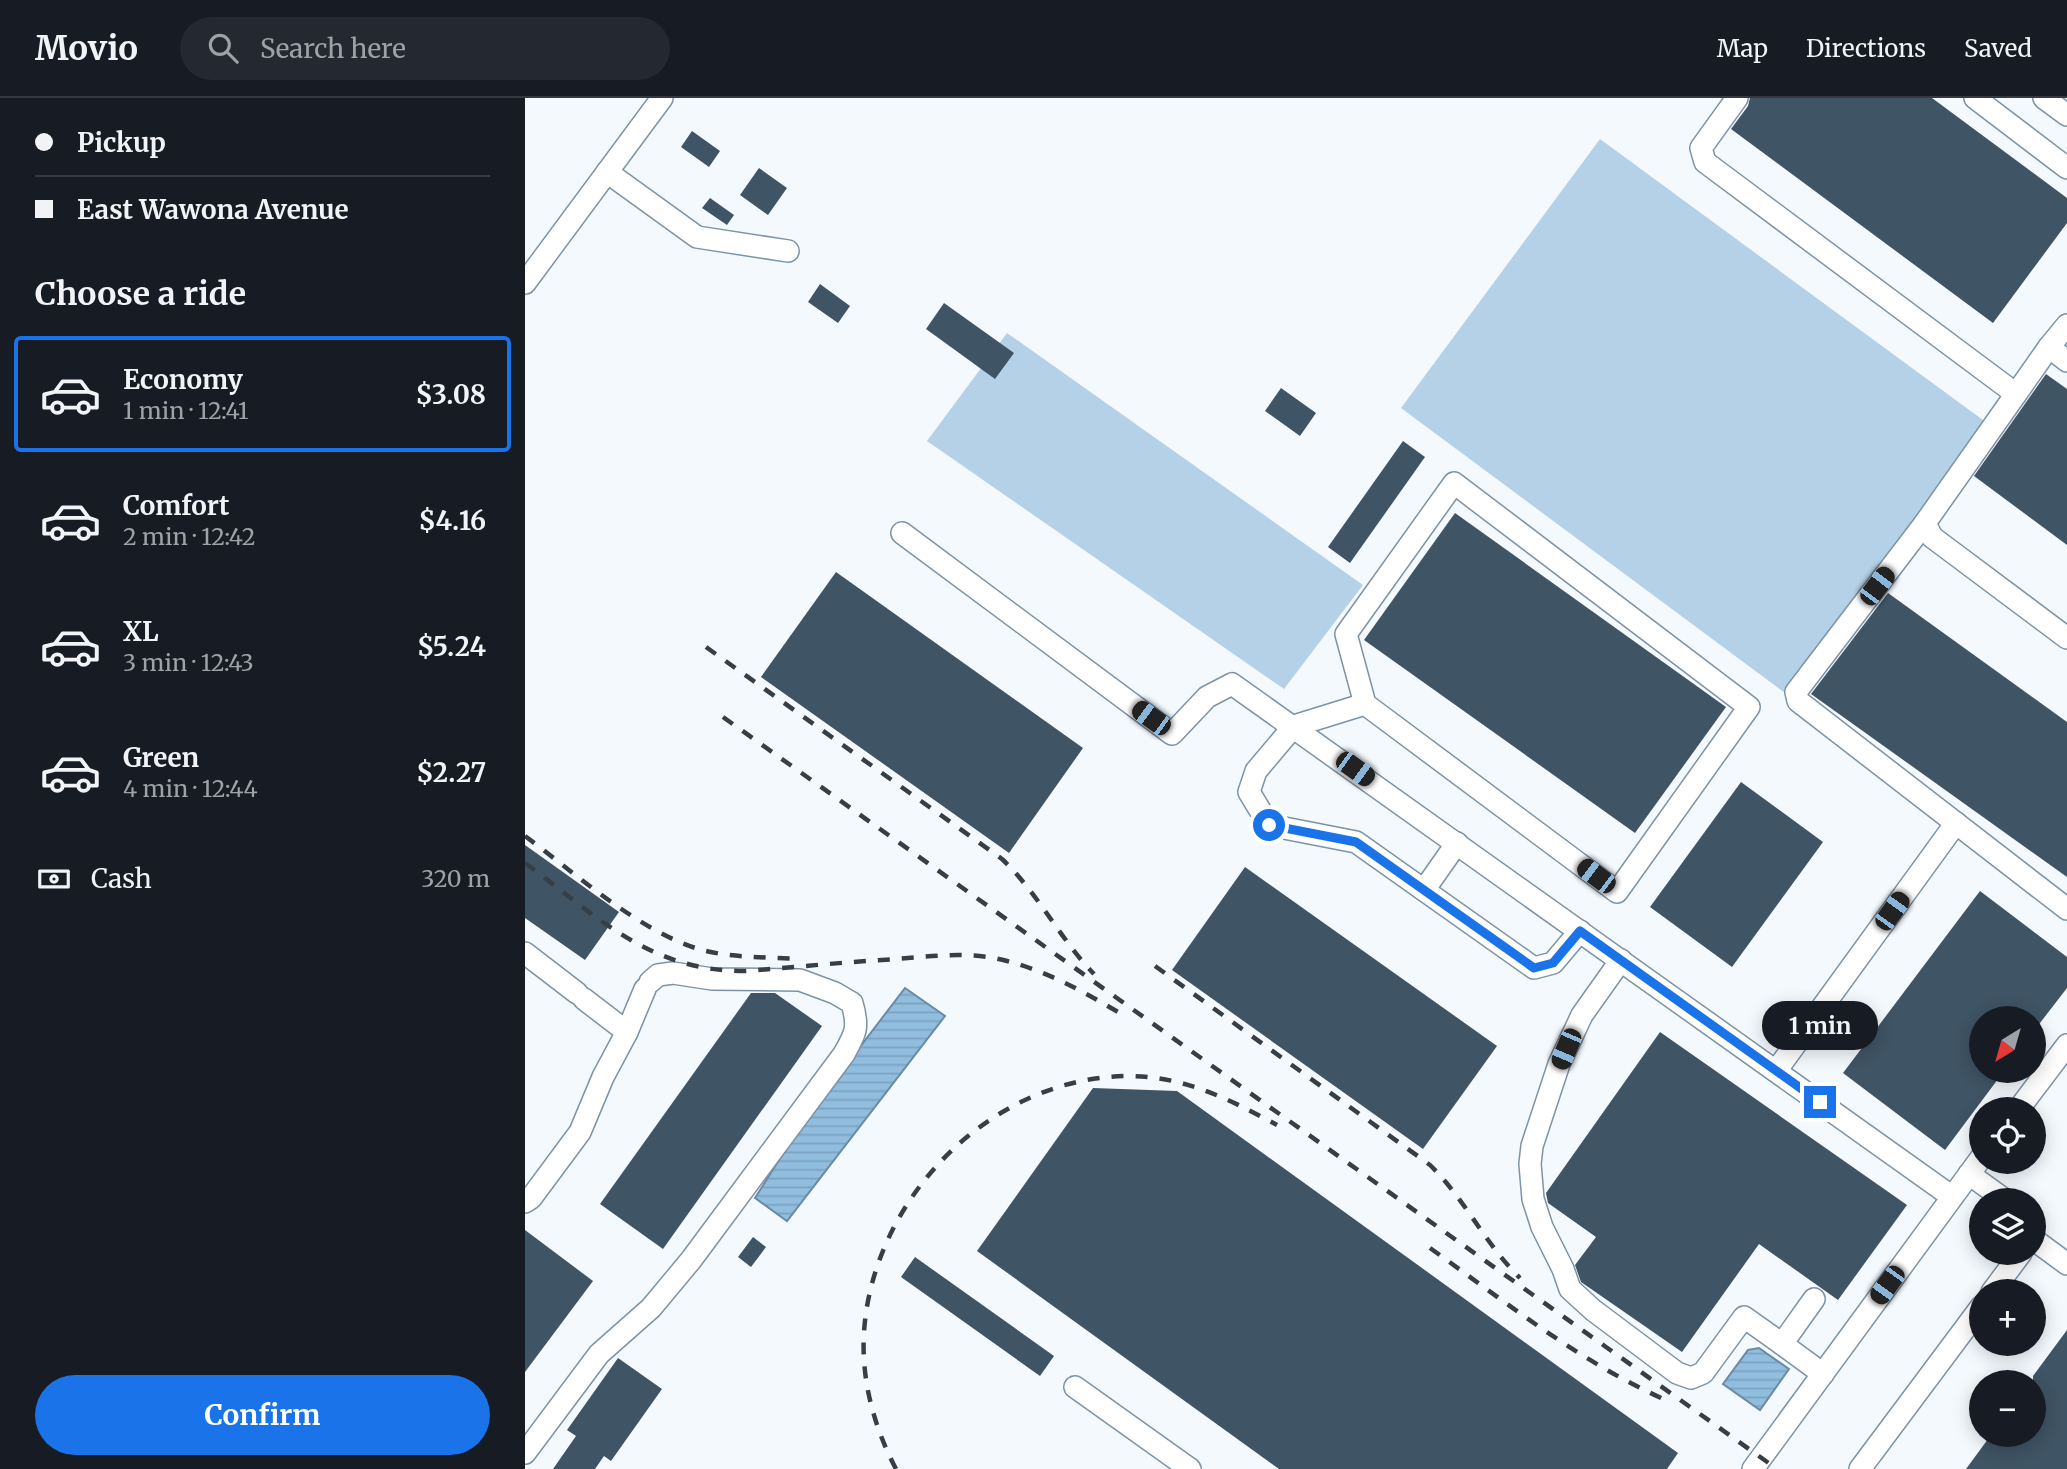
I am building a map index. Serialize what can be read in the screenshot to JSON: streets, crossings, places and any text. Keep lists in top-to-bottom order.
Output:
{
  "north": "bottom left",
  "page": {
    "header": "Movio",
    "search": "Search here",
    "nav": ["Map", "Directions", "Saved"],
    "banner": ["Pickup", "East Wawona Avenue"],
    "heading": "Choose a ride",
    "list": [
      {
        "name": "Economy",
        "note": "1 min · 12:41",
        "value": "$3.08"
      },
      {
        "name": "Comfort",
        "note": "2 min · 12:42",
        "value": "$4.16"
      },
      {
        "name": "XL",
        "note": "3 min · 12:43",
        "value": "$5.24"
      },
      {
        "name": "Green",
        "note": "4 min · 12:44",
        "value": "$2.27"
      }
    ],
    "pay": ["Cash", "320 m"],
    "bubble": "1 min",
    "map_buttons": ["+", "−"],
    "buttons": "Confirm"
  }
}
